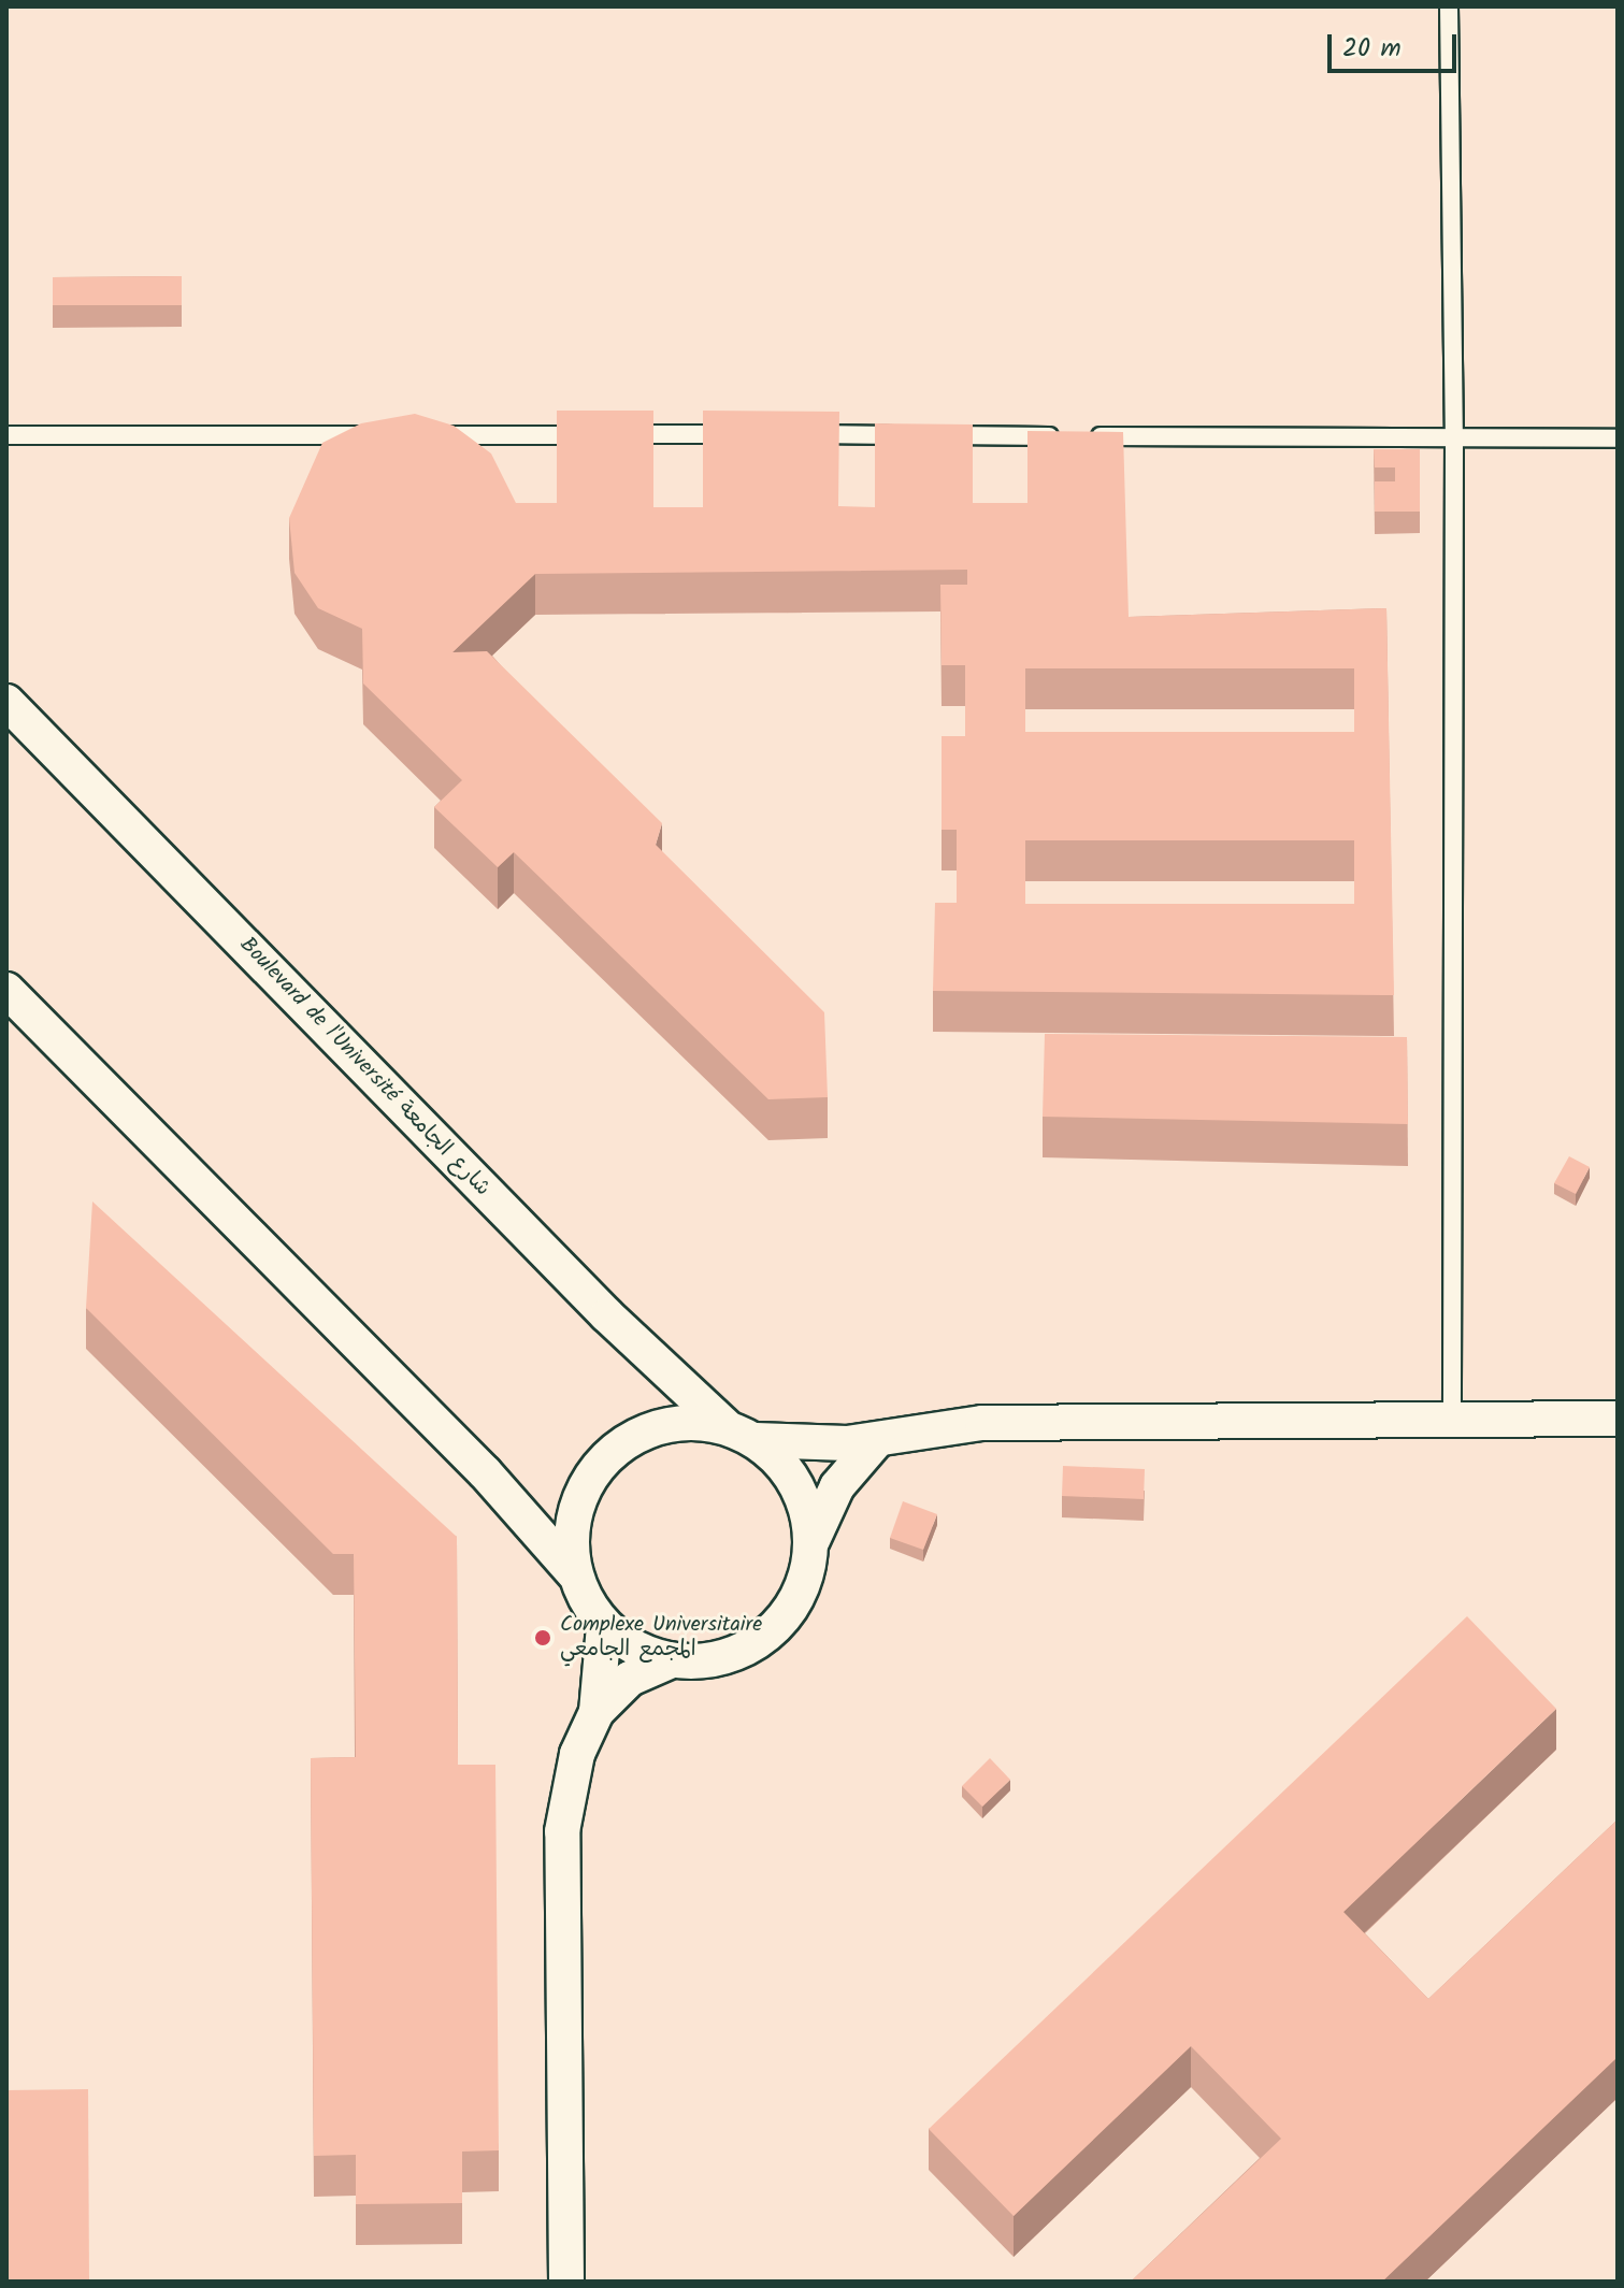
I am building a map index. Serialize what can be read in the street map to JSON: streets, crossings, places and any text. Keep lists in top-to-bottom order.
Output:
{
  "streets": {
    "street": ["Boulevard de l'Université شارع الجامعة"]
  },
  "places": ["Complexe Universitaire المجمع الجامعي"],
  "scale_bar": "20 m"
}
